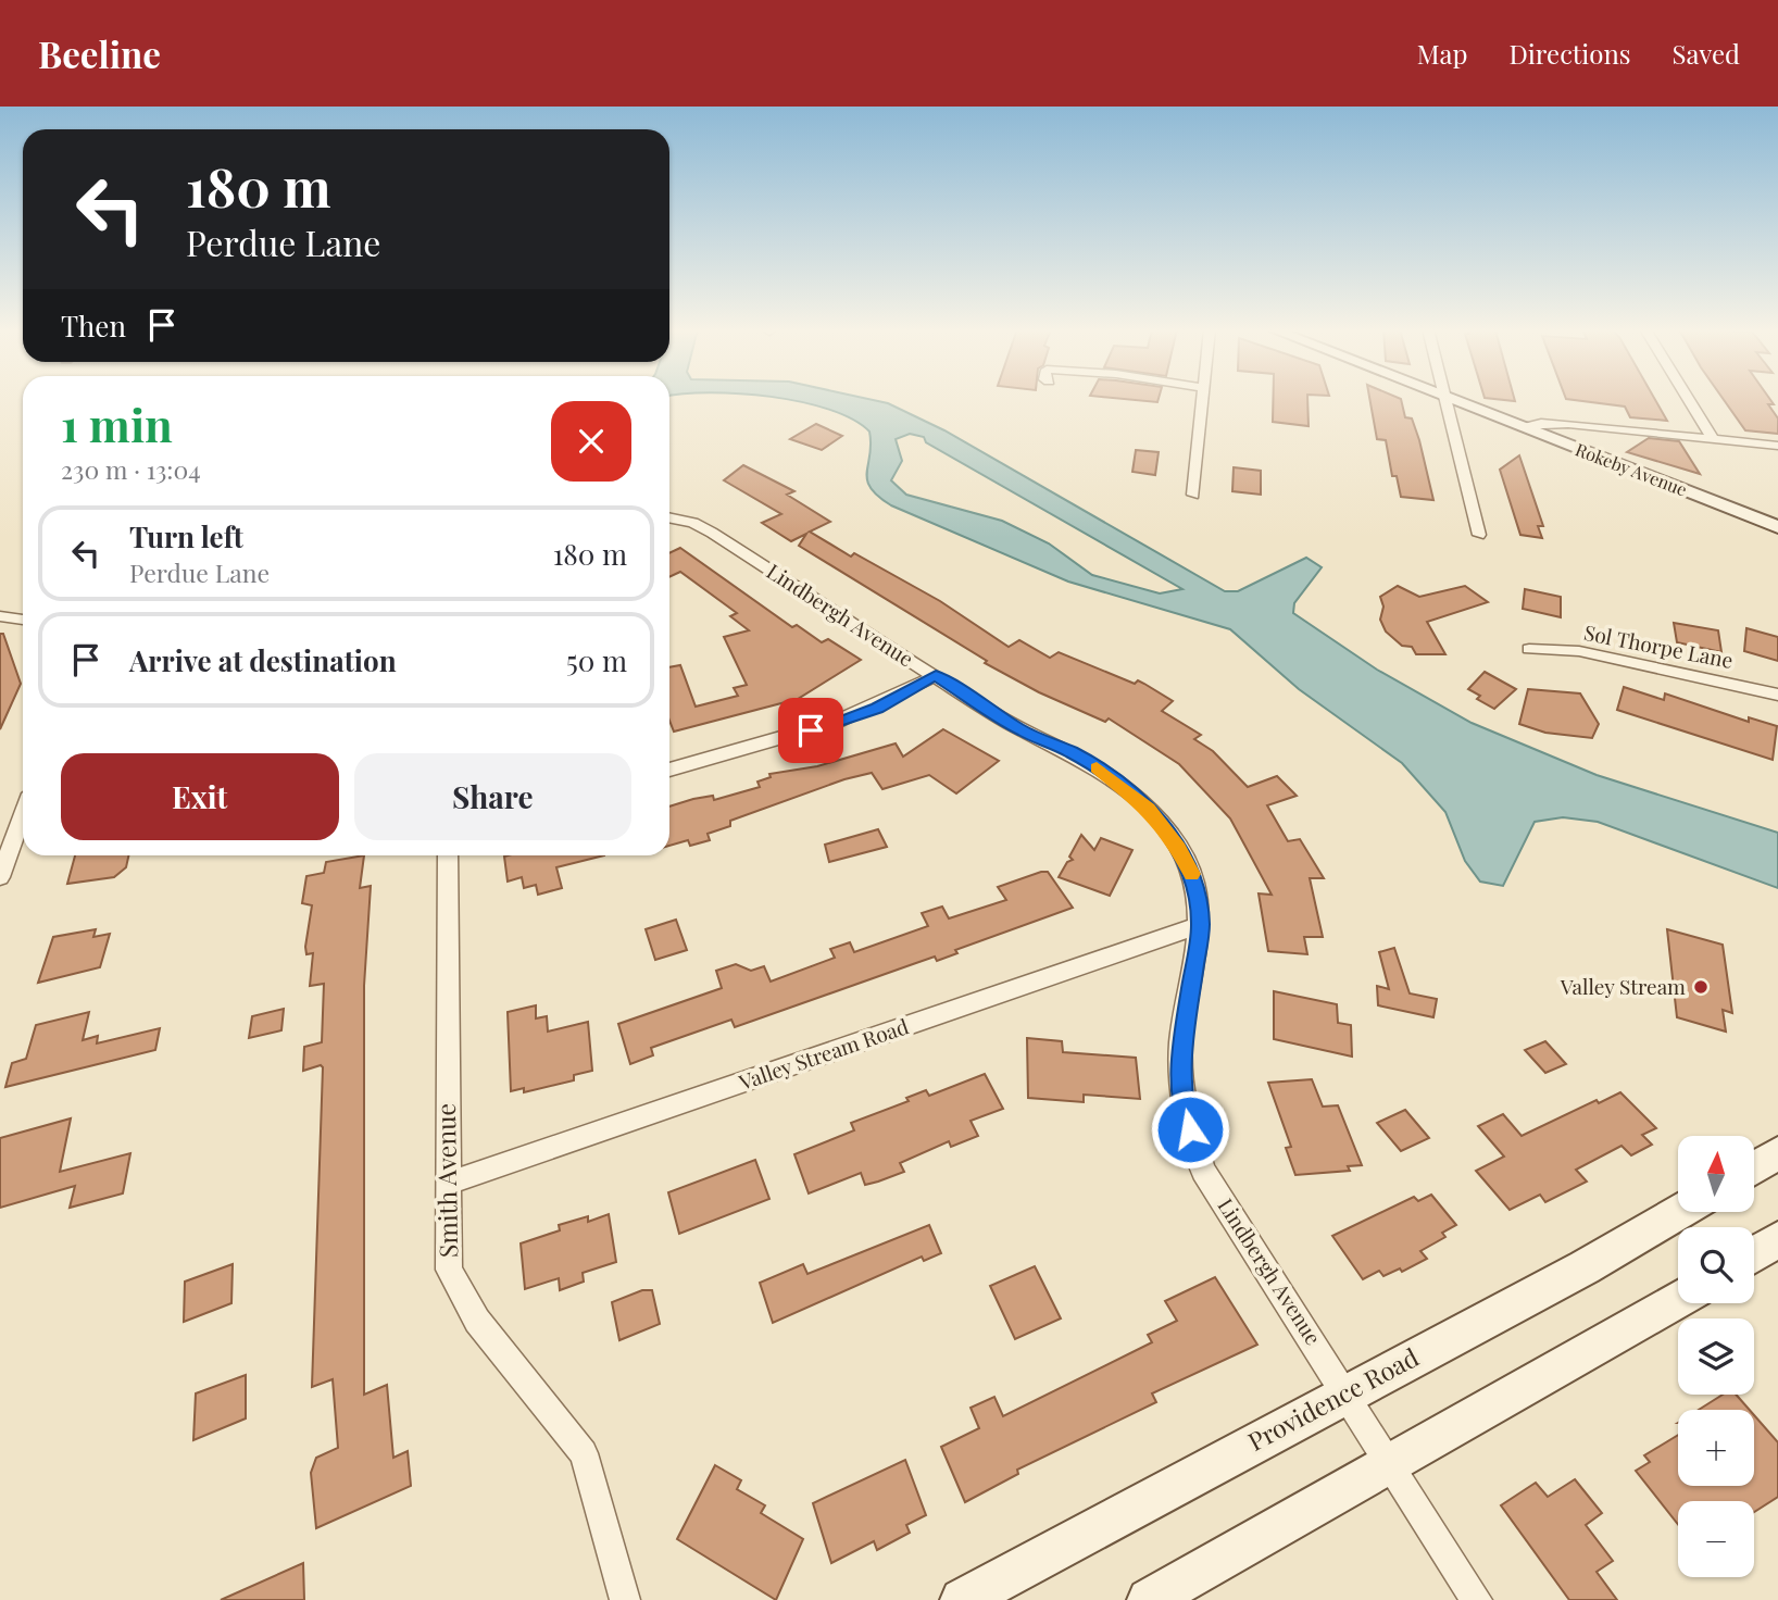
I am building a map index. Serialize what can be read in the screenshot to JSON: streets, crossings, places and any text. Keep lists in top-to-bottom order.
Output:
{
  "streets": {
    "main road": ["Rokeby Avenue", "Providence Road"],
    "street": [
      "Lindbergh Avenue",
      "Sol Thorpe Lane",
      "Valley Stream Road",
      "Smith Avenue"
    ]
  },
  "crossings": [
    ["Lindbergh Avenue", "Valley Stream Road"],
    ["Lindbergh Avenue", "Providence Road"],
    ["Valley Stream Road", "Smith Avenue"]
  ],
  "places": ["Valley Stream"],
  "north": "top",
  "page": {
    "header": "Beeline",
    "nav": ["Map", "Directions", "Saved"],
    "turn": ["180 m", "Perdue Lane"],
    "then": "Then",
    "heading": ["1 min", "230 m · 13:04"],
    "list": [
      {
        "name": "Turn left",
        "note": "Perdue Lane",
        "value": "180 m"
      },
      {
        "name": "Arrive at destination",
        "value": "50 m"
      }
    ],
    "buttons": ["Exit", "Share"],
    "map_buttons": ["+", "−"]
  }
}
